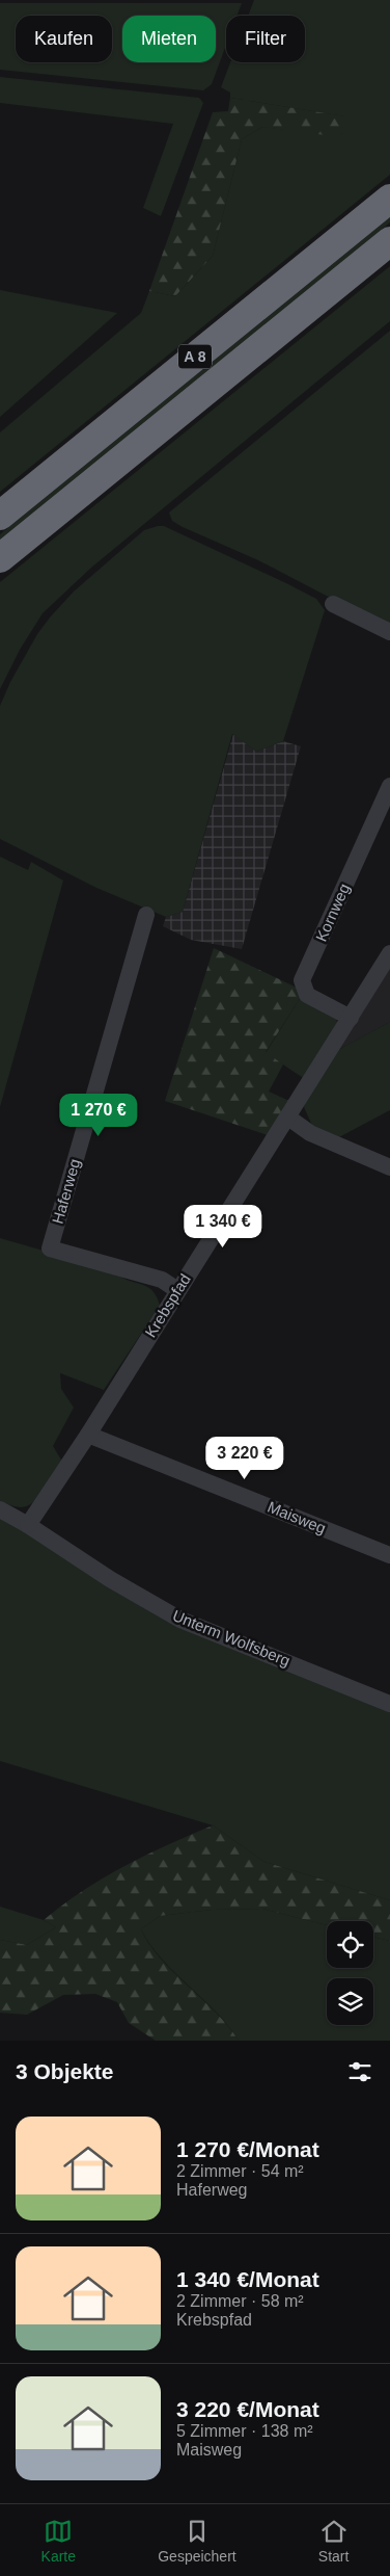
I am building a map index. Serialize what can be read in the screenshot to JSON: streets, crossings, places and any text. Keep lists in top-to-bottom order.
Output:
{
  "streets": {
    "highway": ["A 8"],
    "street": [
      "Kornweg",
      "Haferweg",
      "Krebspfad",
      "Maisweg",
      "Unterm Wolfsberg"
    ]
  },
  "crossings": [
    ["Kornweg", "Krebspfad"],
    ["Haferweg", "Krebspfad"],
    ["Krebspfad", "Maisweg"],
    ["Krebspfad", "Unterm Wolfsberg"]
  ],
  "page": {
    "chip": ["Kaufen", "Mieten", "Filter"],
    "price": ["1 270 €", "1 340 €", "3 220 €"],
    "heading": "3 Objekte",
    "list": [
      {
        "name": "1 270 €/Monat",
        "note": "2 Zimmer · 54 m² · Haferweg"
      },
      {
        "name": "1 340 €/Monat",
        "note": "2 Zimmer · 58 m² · Krebspfad"
      },
      {
        "name": "3 220 €/Monat",
        "note": "5 Zimmer · 138 m² · Maisweg"
      }
    ],
    "tabs": ["Karte", "Gespeichert", "Start"]
  }
}
